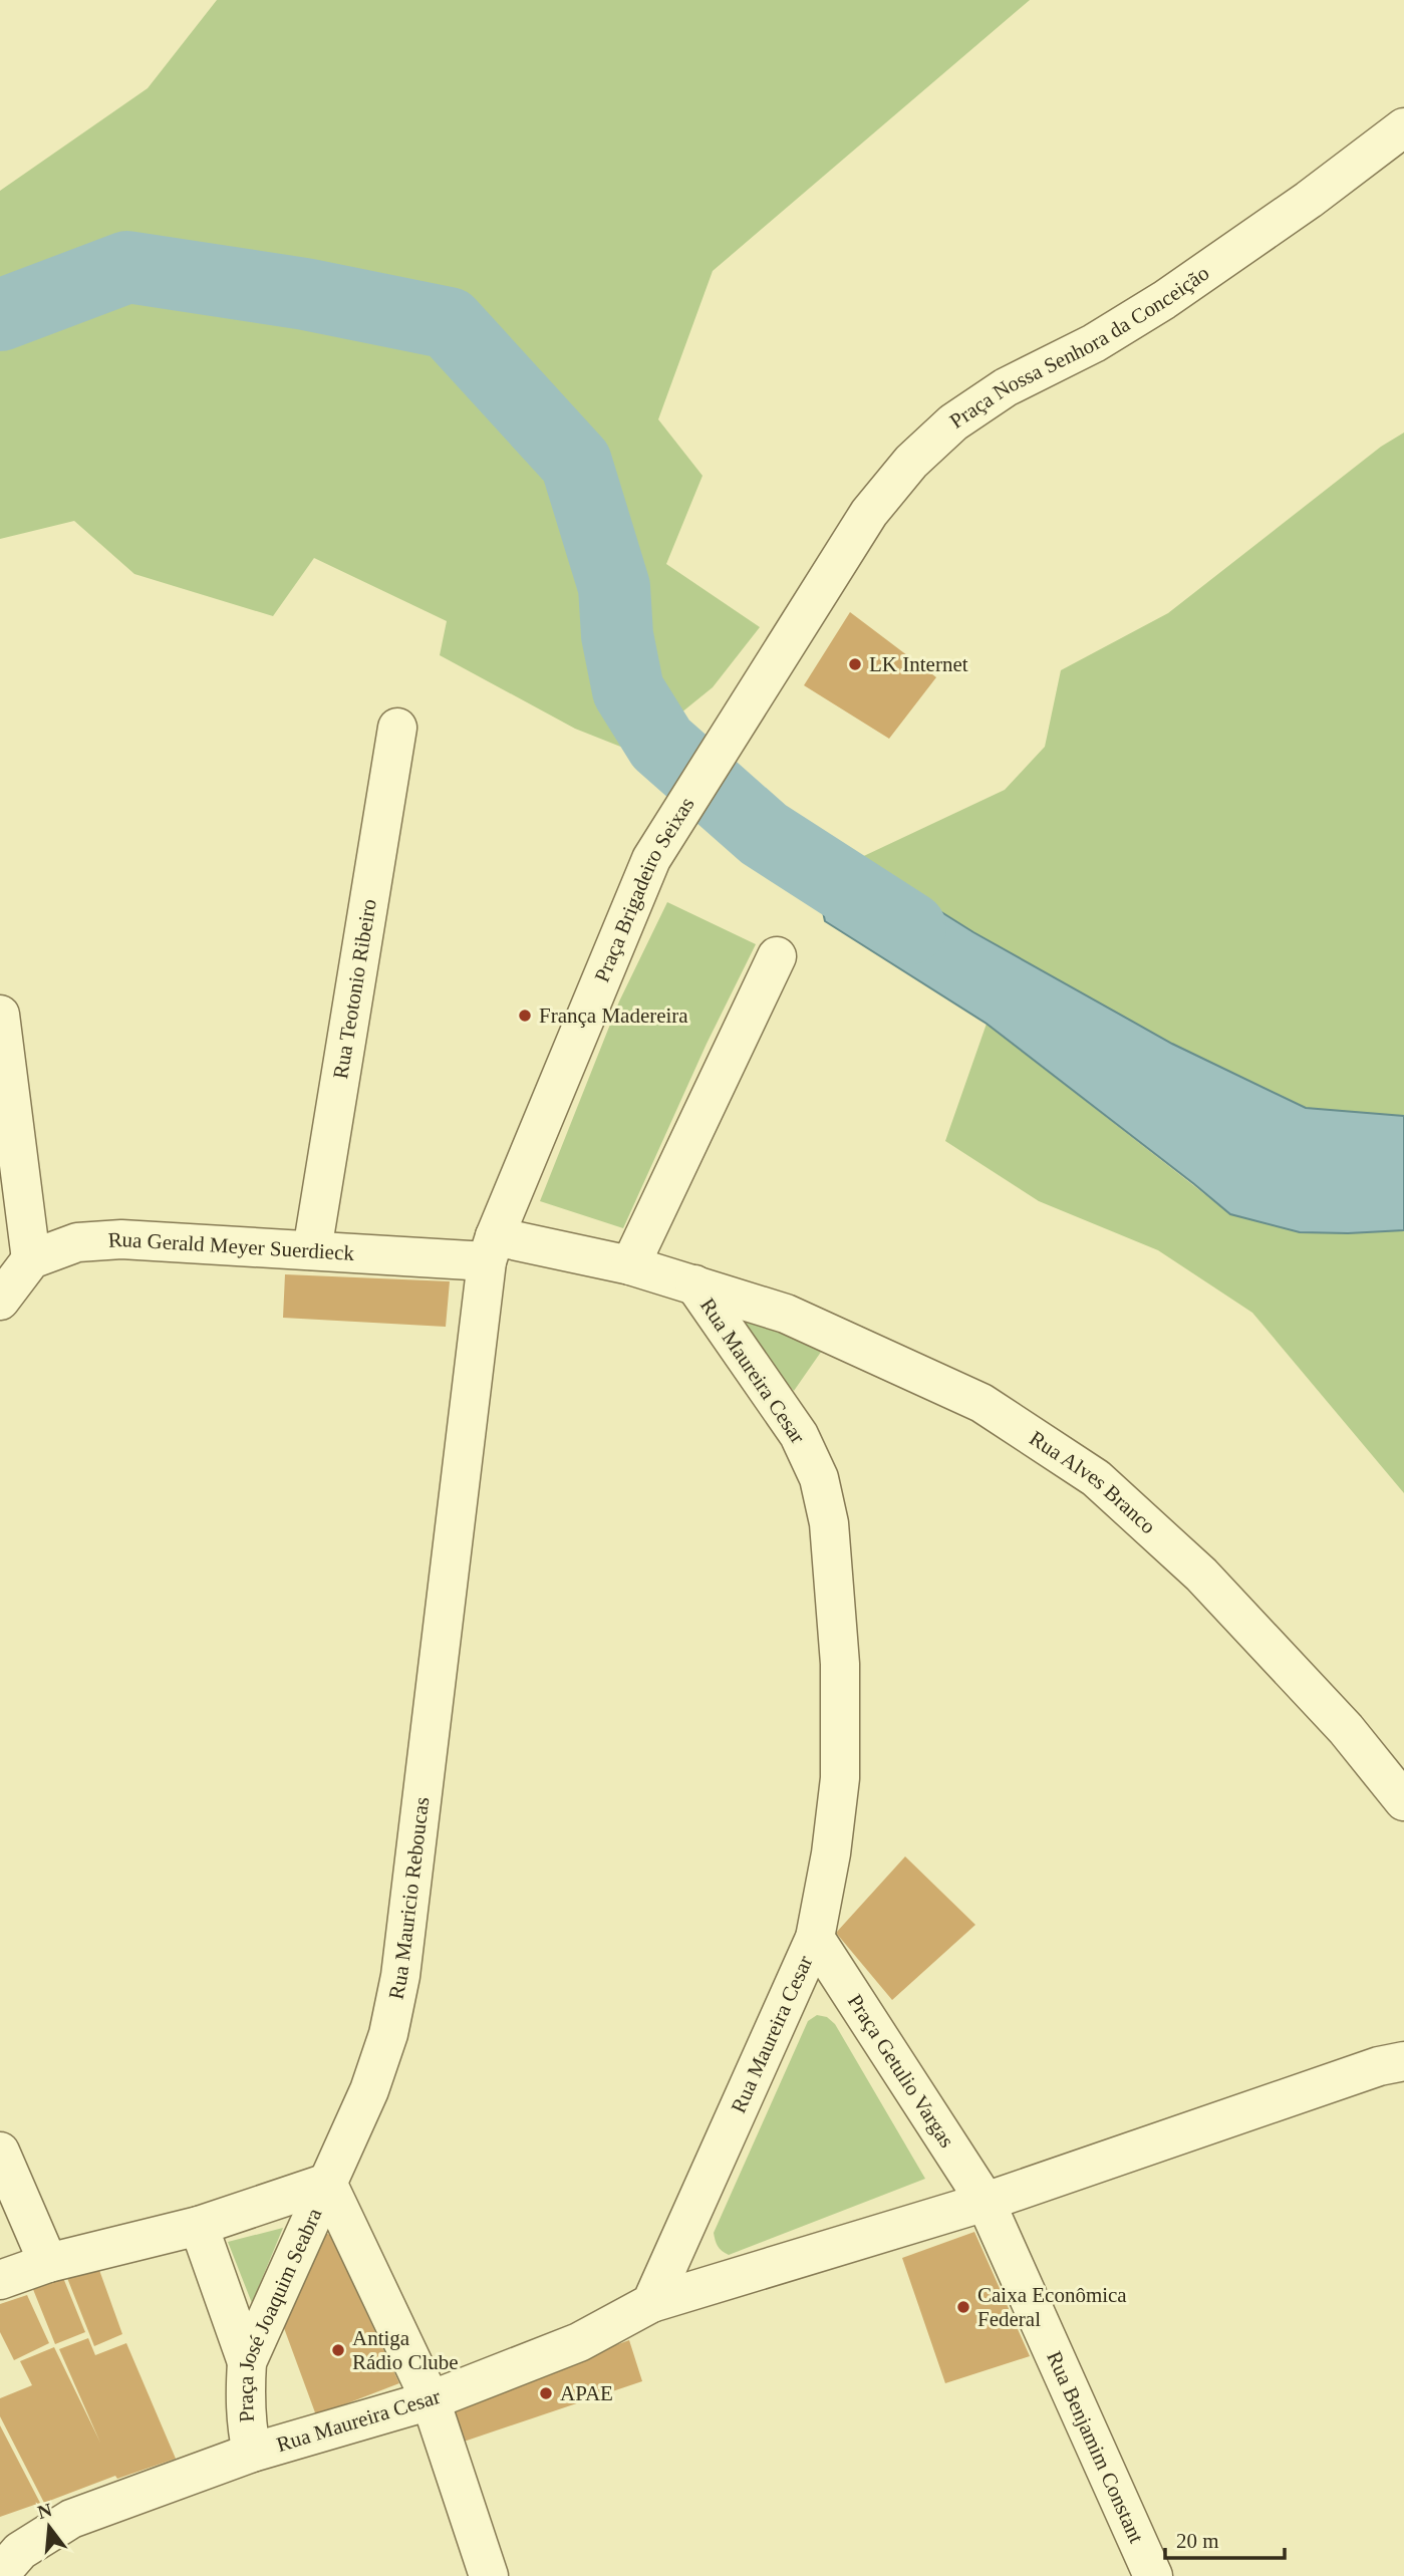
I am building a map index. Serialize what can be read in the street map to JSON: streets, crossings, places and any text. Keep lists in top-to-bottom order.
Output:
{
  "streets": {
    "street": [
      "Praça Nossa Senhora da Conceição",
      "Praça Brigadeiro Seixas",
      "Rua Teotonio Ribeiro",
      "Rua Gerald Meyer Suerdieck",
      "Rua Maureira Cesar",
      "Rua Alves Branco",
      "Rua Mauricio Reboucas",
      "Praça Getulio Vargas",
      "Praça José Joaquim Seabra",
      "Rua Benjamim Constant"
    ]
  },
  "crossings": [
    ["Praça Nossa Senhora da Conceição", "Praça Brigadeiro Seixas"],
    ["Praça Brigadeiro Seixas", "Rua Gerald Meyer Suerdieck"],
    ["Praça Brigadeiro Seixas", "Rua Maureira Cesar"],
    ["Praça Brigadeiro Seixas", "Rua Mauricio Reboucas"],
    ["Rua Teotonio Ribeiro", "Rua Gerald Meyer Suerdieck"],
    ["Rua Gerald Meyer Suerdieck", "Rua Maureira Cesar"],
    ["Rua Gerald Meyer Suerdieck", "Rua Mauricio Reboucas"],
    ["Rua Maureira Cesar", "Rua Alves Branco"],
    ["Rua Maureira Cesar", "Rua Mauricio Reboucas"],
    ["Rua Maureira Cesar", "Praça Getulio Vargas"],
    ["Rua Maureira Cesar", "Praça José Joaquim Seabra"],
    ["Rua Mauricio Reboucas", "Praça José Joaquim Seabra"],
    ["Praça Getulio Vargas", "Rua Benjamim Constant"]
  ],
  "places": [
    "LK Internet",
    "França Madereira",
    "Caixa Econômica Federal",
    "Antiga Rádio Clube",
    "APAE"
  ],
  "scale_bar": "20 m",
  "north": "top"
}
